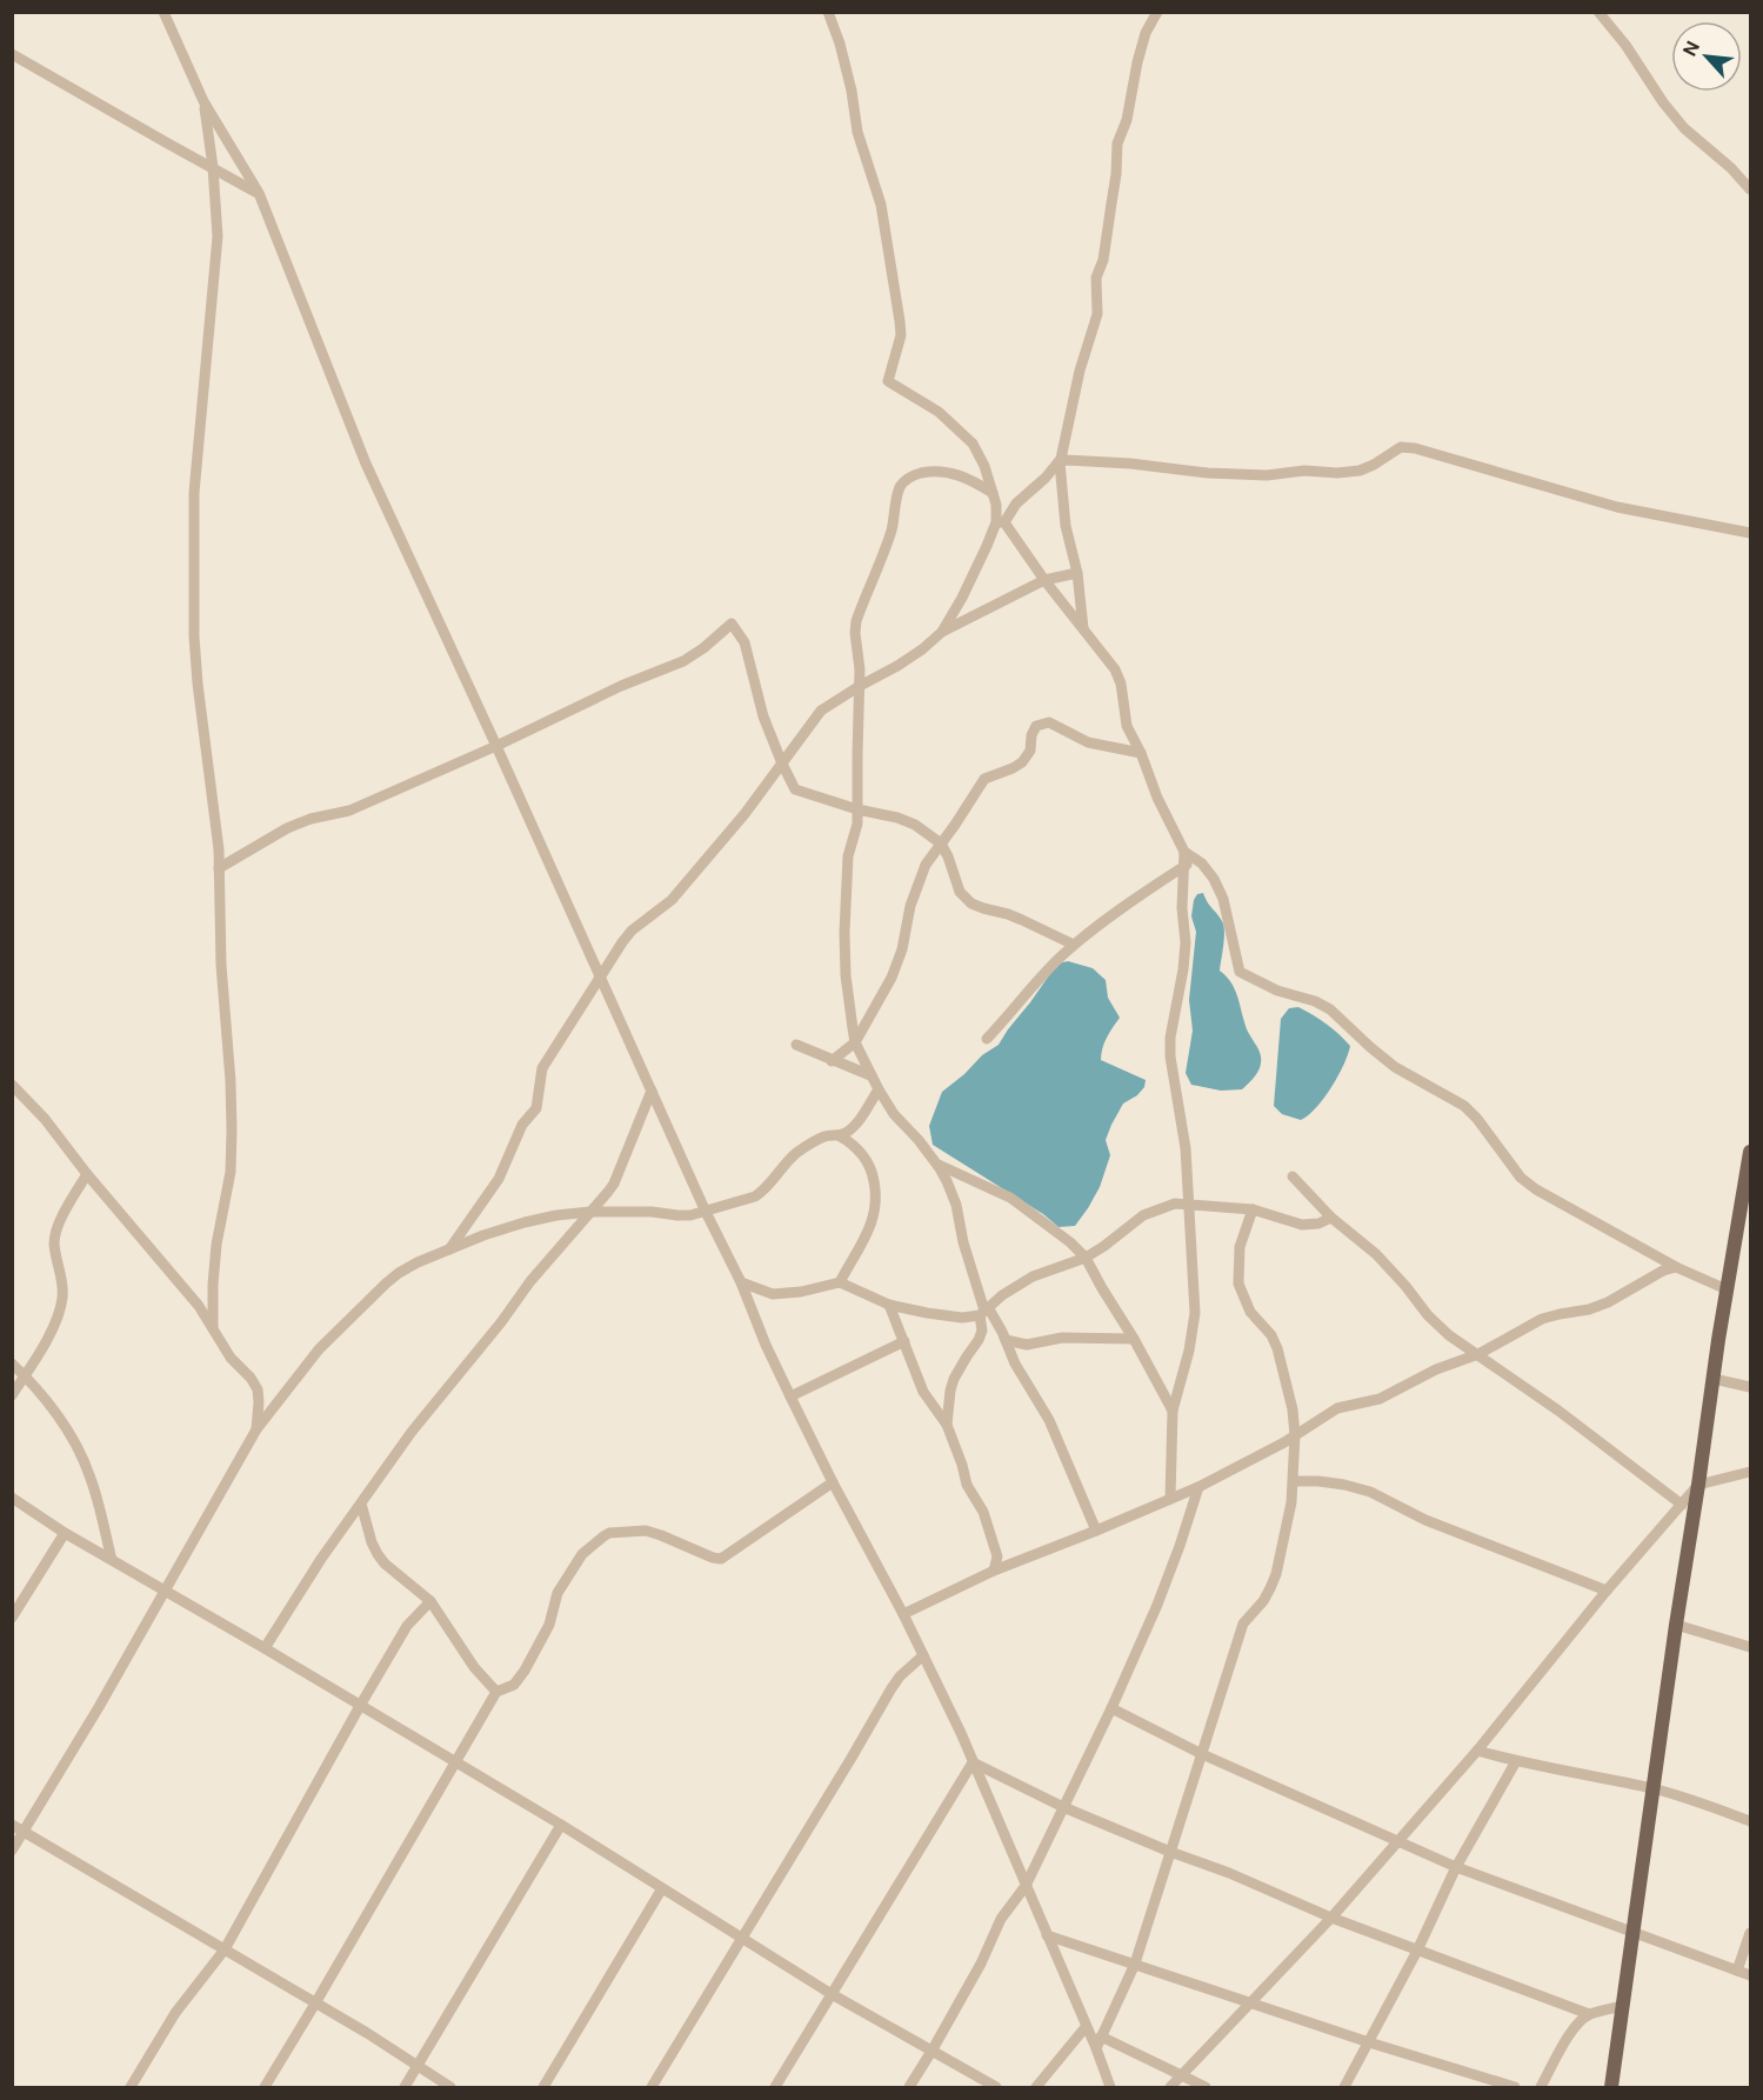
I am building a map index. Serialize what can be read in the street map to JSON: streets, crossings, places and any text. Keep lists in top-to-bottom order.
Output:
{
  "north": "top left"
}
